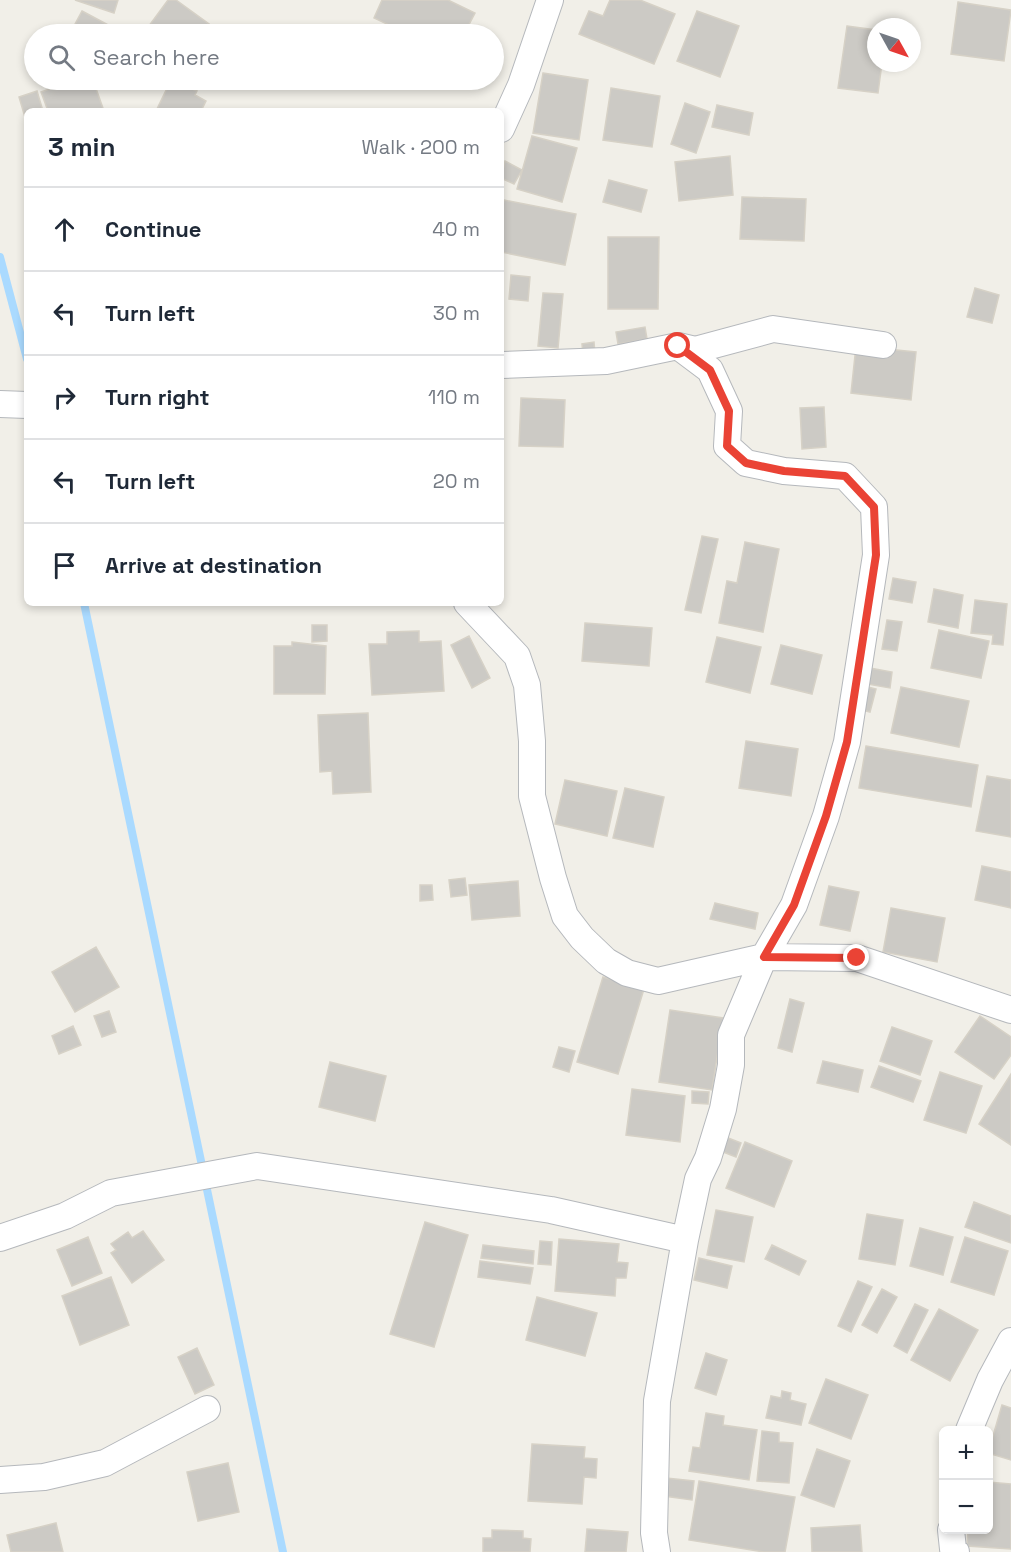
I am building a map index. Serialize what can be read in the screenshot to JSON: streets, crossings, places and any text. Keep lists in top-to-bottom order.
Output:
{
  "north": "bottom right",
  "page": {
    "search": "Search here",
    "heading": ["3 min", "Walk · 200 m"],
    "list": [
      ["Continue", "40 m"],
      ["Turn left", "30 m"],
      ["Turn right", "110 m"],
      ["Turn left", "20 m"],
      "Arrive at destination"
    ],
    "map_buttons": ["+", "−"]
  }
}
